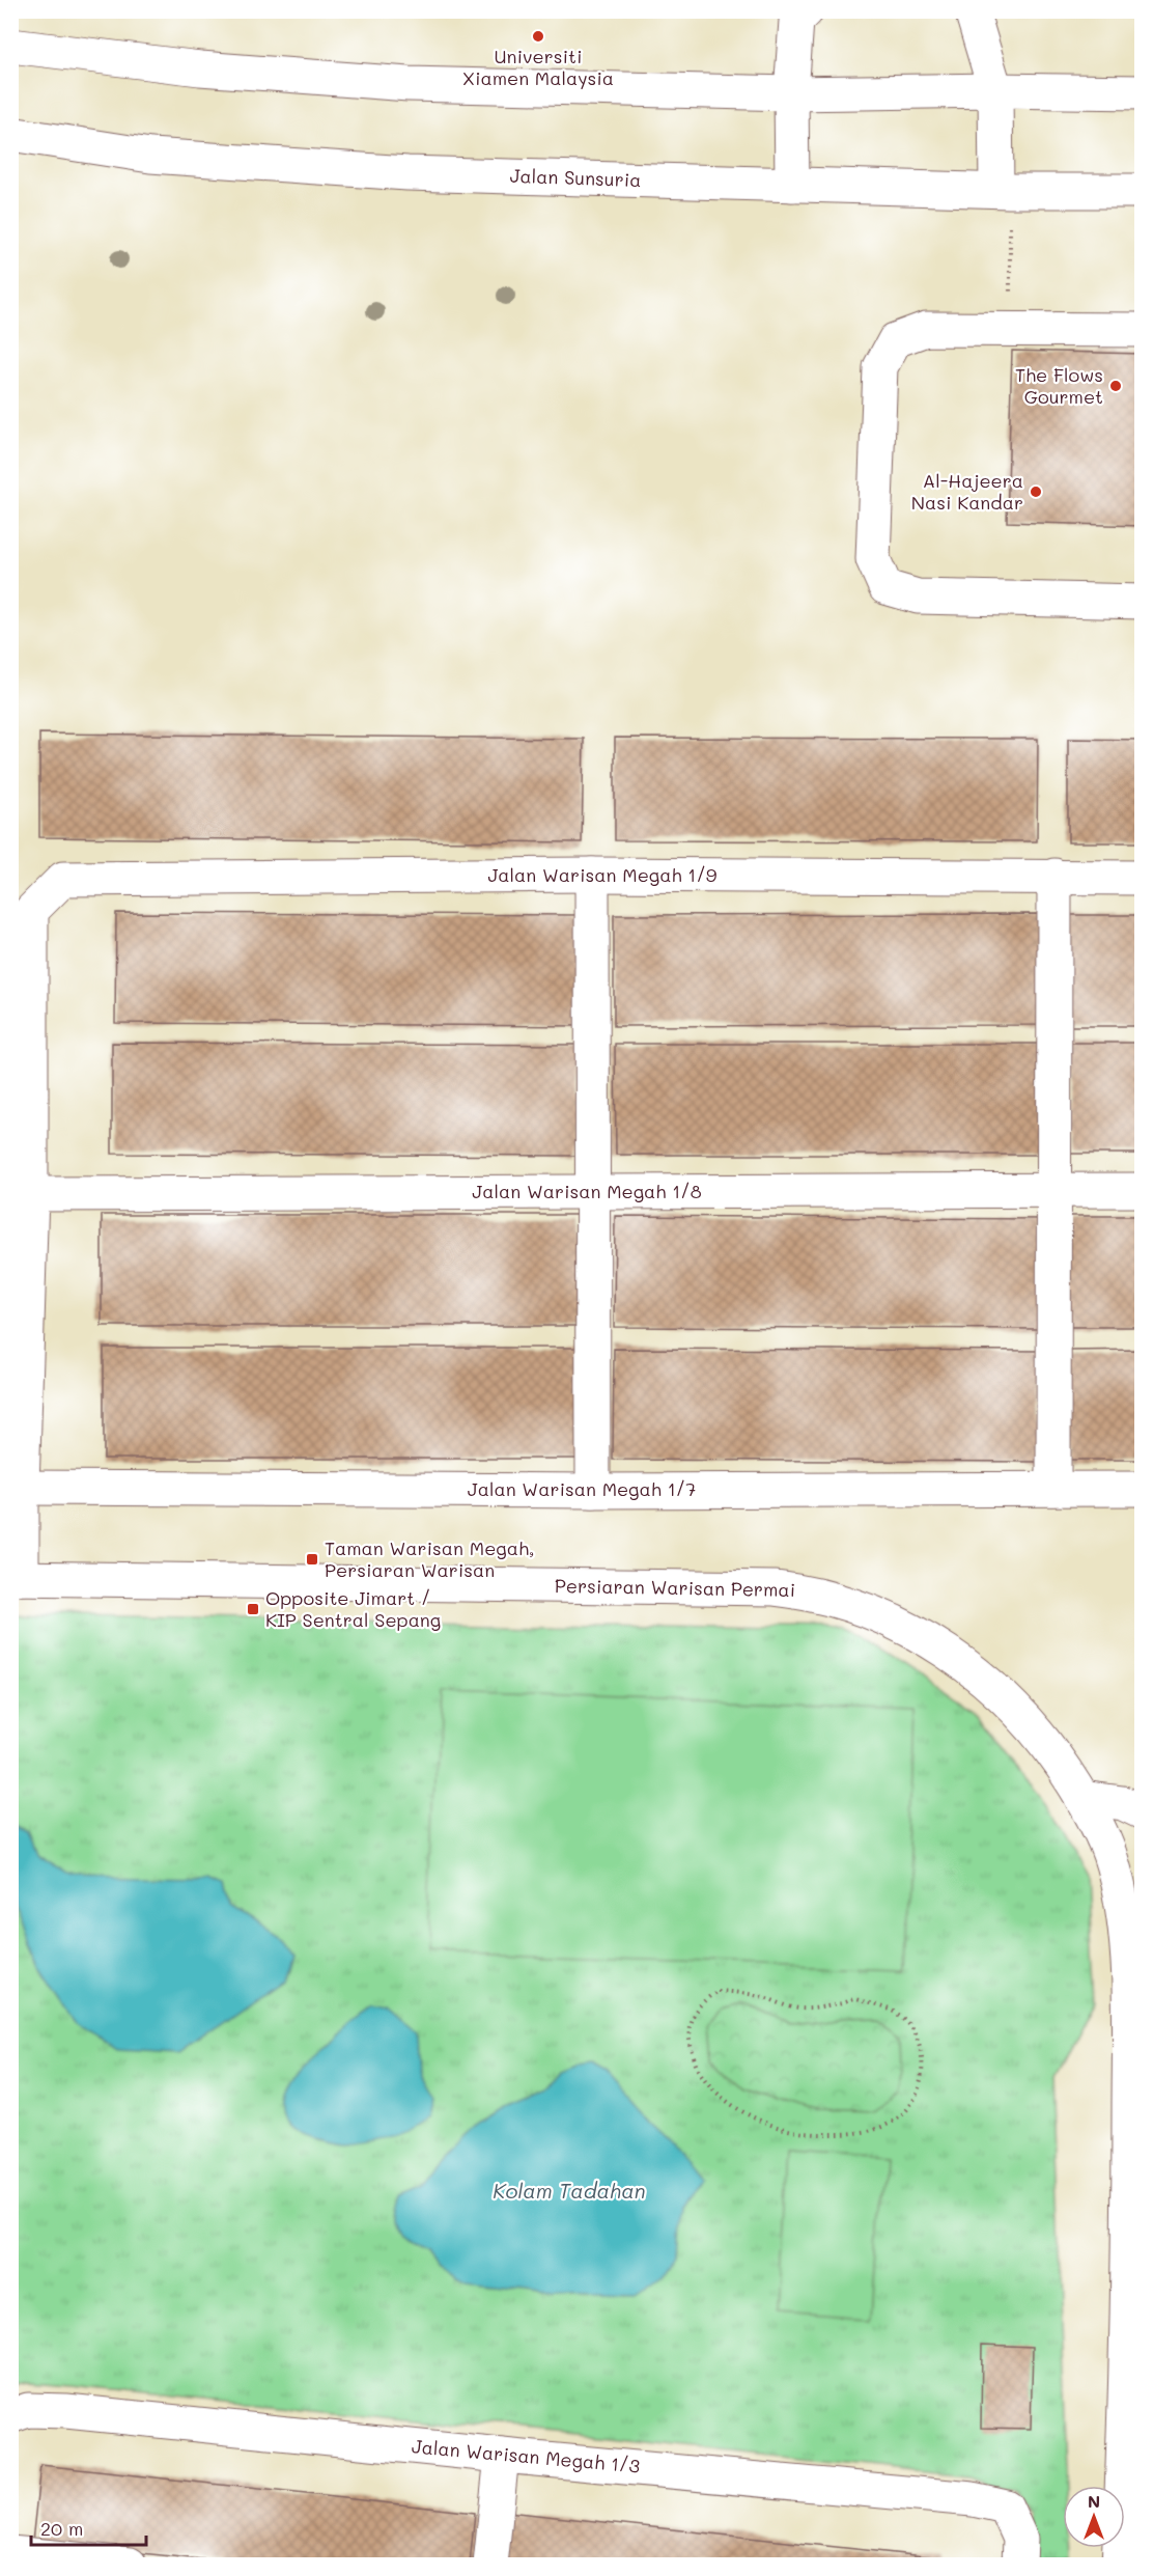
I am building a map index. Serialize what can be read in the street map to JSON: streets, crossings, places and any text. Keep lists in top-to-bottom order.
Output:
{
  "streets": {
    "street": [
      "Jalan Sunsuria",
      "Jalan Warisan Megah 1/9",
      "Jalan Warisan Megah 1/8",
      "Jalan Warisan Megah 1/7",
      "Persiaran Warisan Permai",
      "Jalan Warisan Megah 1/3"
    ]
  },
  "crossings": [
    ["Jalan Warisan Megah 1/9", "Jalan Warisan Megah 1/8"]
  ],
  "water": ["Kolam Tadahan"],
  "places": {
    "other": ["Universiti Xiamen Malaysia", "The Flows Gourmet", "Al-Hajeera Nasi Kandar"],
    "transit": ["Taman Warisan Megah, Persiaran Warisan", "Opposite Jimart / KIP Sentral Sepang"]
  },
  "scale_bar": "20 m",
  "north": "top"
}
